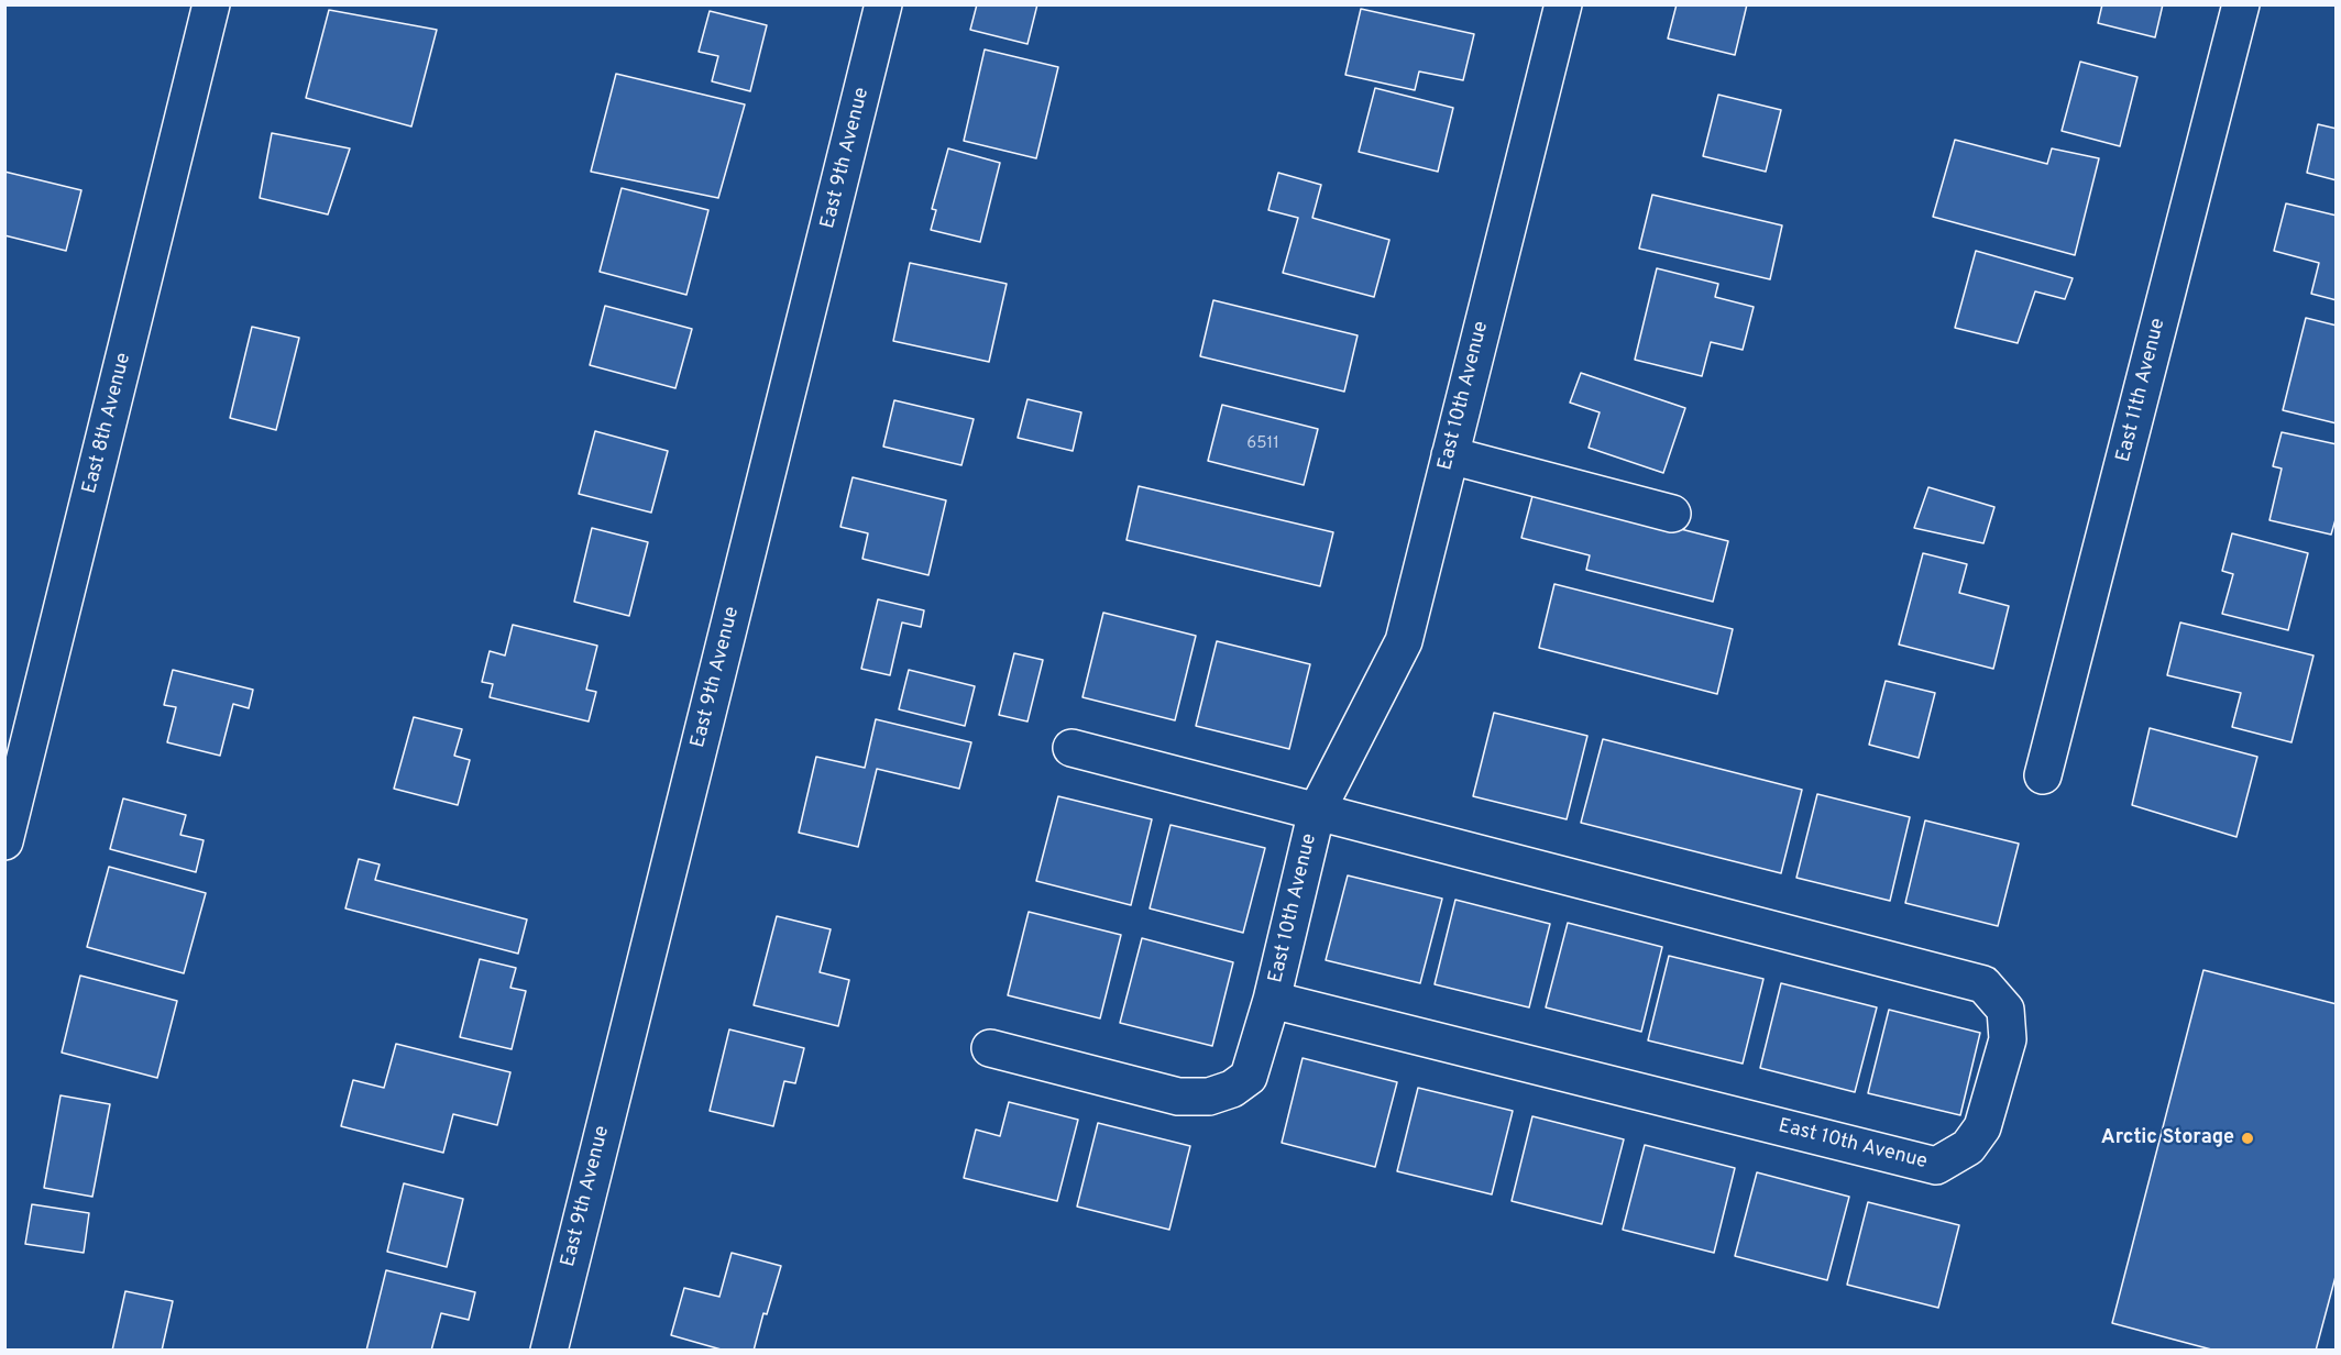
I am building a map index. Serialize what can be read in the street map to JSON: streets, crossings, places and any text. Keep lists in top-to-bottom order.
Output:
{
  "streets": {
    "street": [
      "East 9th Avenue",
      "East 11th Avenue",
      "East 10th Avenue",
      "East 8th Avenue"
    ]
  },
  "places": ["Arctic Storage"],
  "house_numbers": ["6511"]
}
